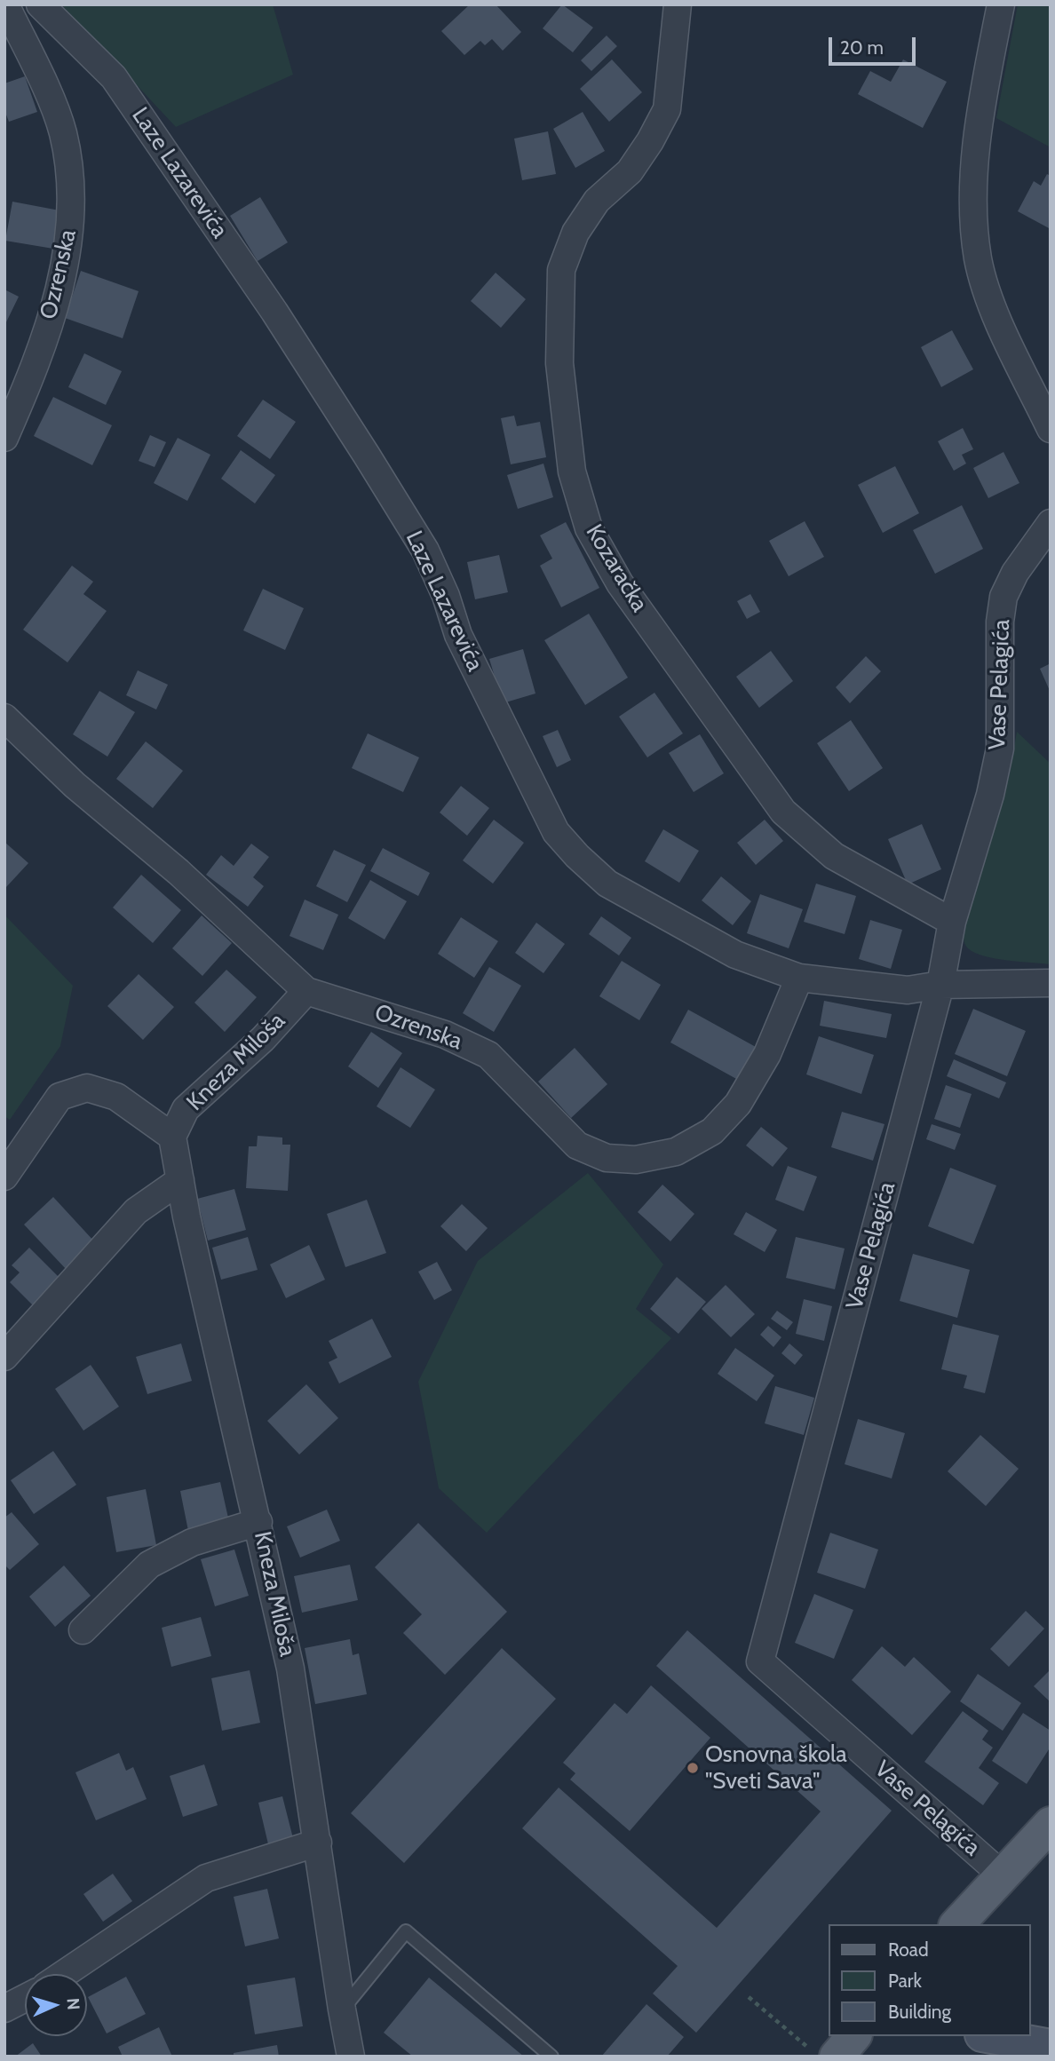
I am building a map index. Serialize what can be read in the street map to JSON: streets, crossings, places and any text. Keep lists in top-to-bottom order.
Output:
{
  "streets": {
    "street": [
      "Laze Lazarevića",
      "Ozrenska",
      "Kozaračka",
      "Vase Pelagića",
      "Kneza Miloša"
    ]
  },
  "crossings": [
    ["Laze Lazarevića", "Ozrenska"],
    ["Laze Lazarevića", "Vase Pelagića"],
    ["Ozrenska", "Kneza Miloša"],
    ["Kozaračka", "Vase Pelagića"]
  ],
  "places": ["Osnovna škola \"Sveti Sava\""],
  "legend": ["Road", "Park", "Building"],
  "scale_bar": "20 m",
  "north": "right"
}
